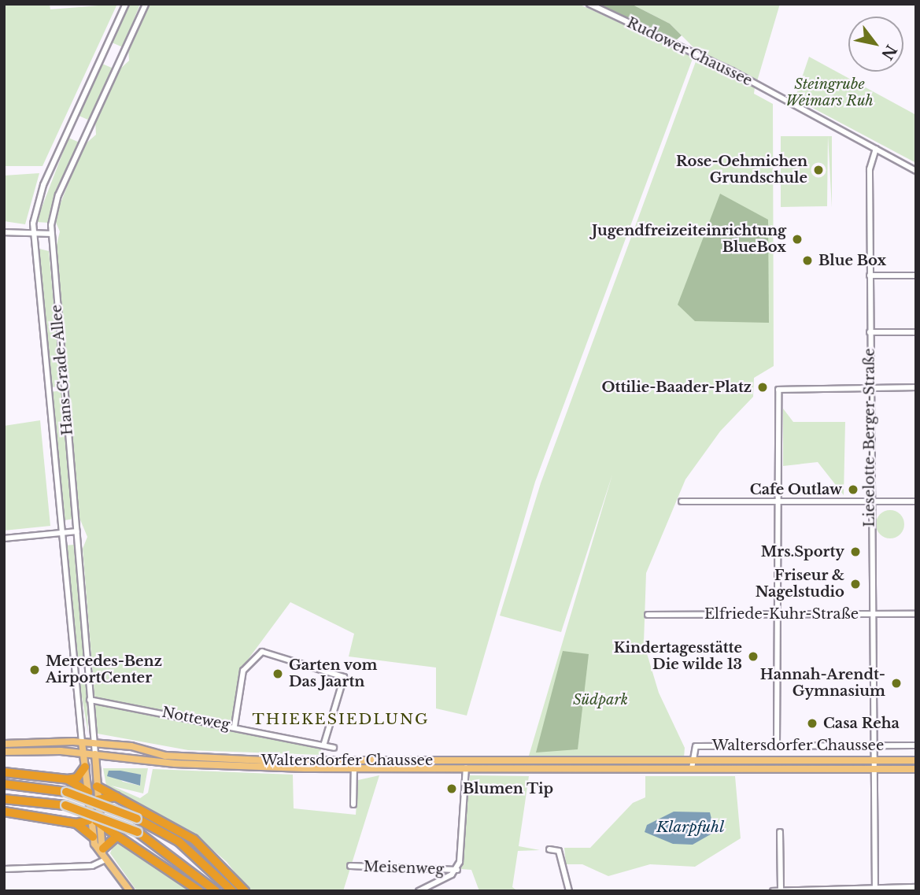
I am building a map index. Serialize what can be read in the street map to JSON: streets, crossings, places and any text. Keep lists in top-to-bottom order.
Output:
{
  "streets": {
    "main road": ["Waltersdorfer Chaussee"],
    "street": [
      "Rudower Chaussee",
      "Hans-Grade-Allee",
      "Lieselotte-Berger-Straße",
      "Elfriede-Kuhr-Straße",
      "Notteweg",
      "Meisenweg"
    ]
  },
  "crossings": [
    ["Rudower Chaussee", "Lieselotte-Berger-Straße"],
    ["Hans-Grade-Allee", "Notteweg"],
    ["Hans-Grade-Allee", "Waltersdorfer Chaussee"],
    ["Lieselotte-Berger-Straße", "Elfriede-Kuhr-Straße"],
    ["Lieselotte-Berger-Straße", "Waltersdorfer Chaussee"]
  ],
  "districts": ["THIEKESIEDLUNG"],
  "water": ["Klarpfuhl"],
  "parks": ["Steingrube Weimars Ruh", "Südpark"],
  "places": [
    "Rose-Oehmichen Grundschule",
    "Jugendfreizeiteinrichtung BlueBox",
    "Blue Box",
    "Ottilie-Baader-Platz",
    "Cafe Outlaw",
    "Mrs.Sporty",
    "Friseur & Nagelstudio",
    "Kindertagesstätte Die wilde 13",
    "Mercedes-Benz AirportCenter",
    "Garten vom Das Jaartn",
    "Hannah-Arendt- Gymnasium",
    "Casa Reha",
    "Blumen Tip"
  ],
  "north": "bottom right"
}
